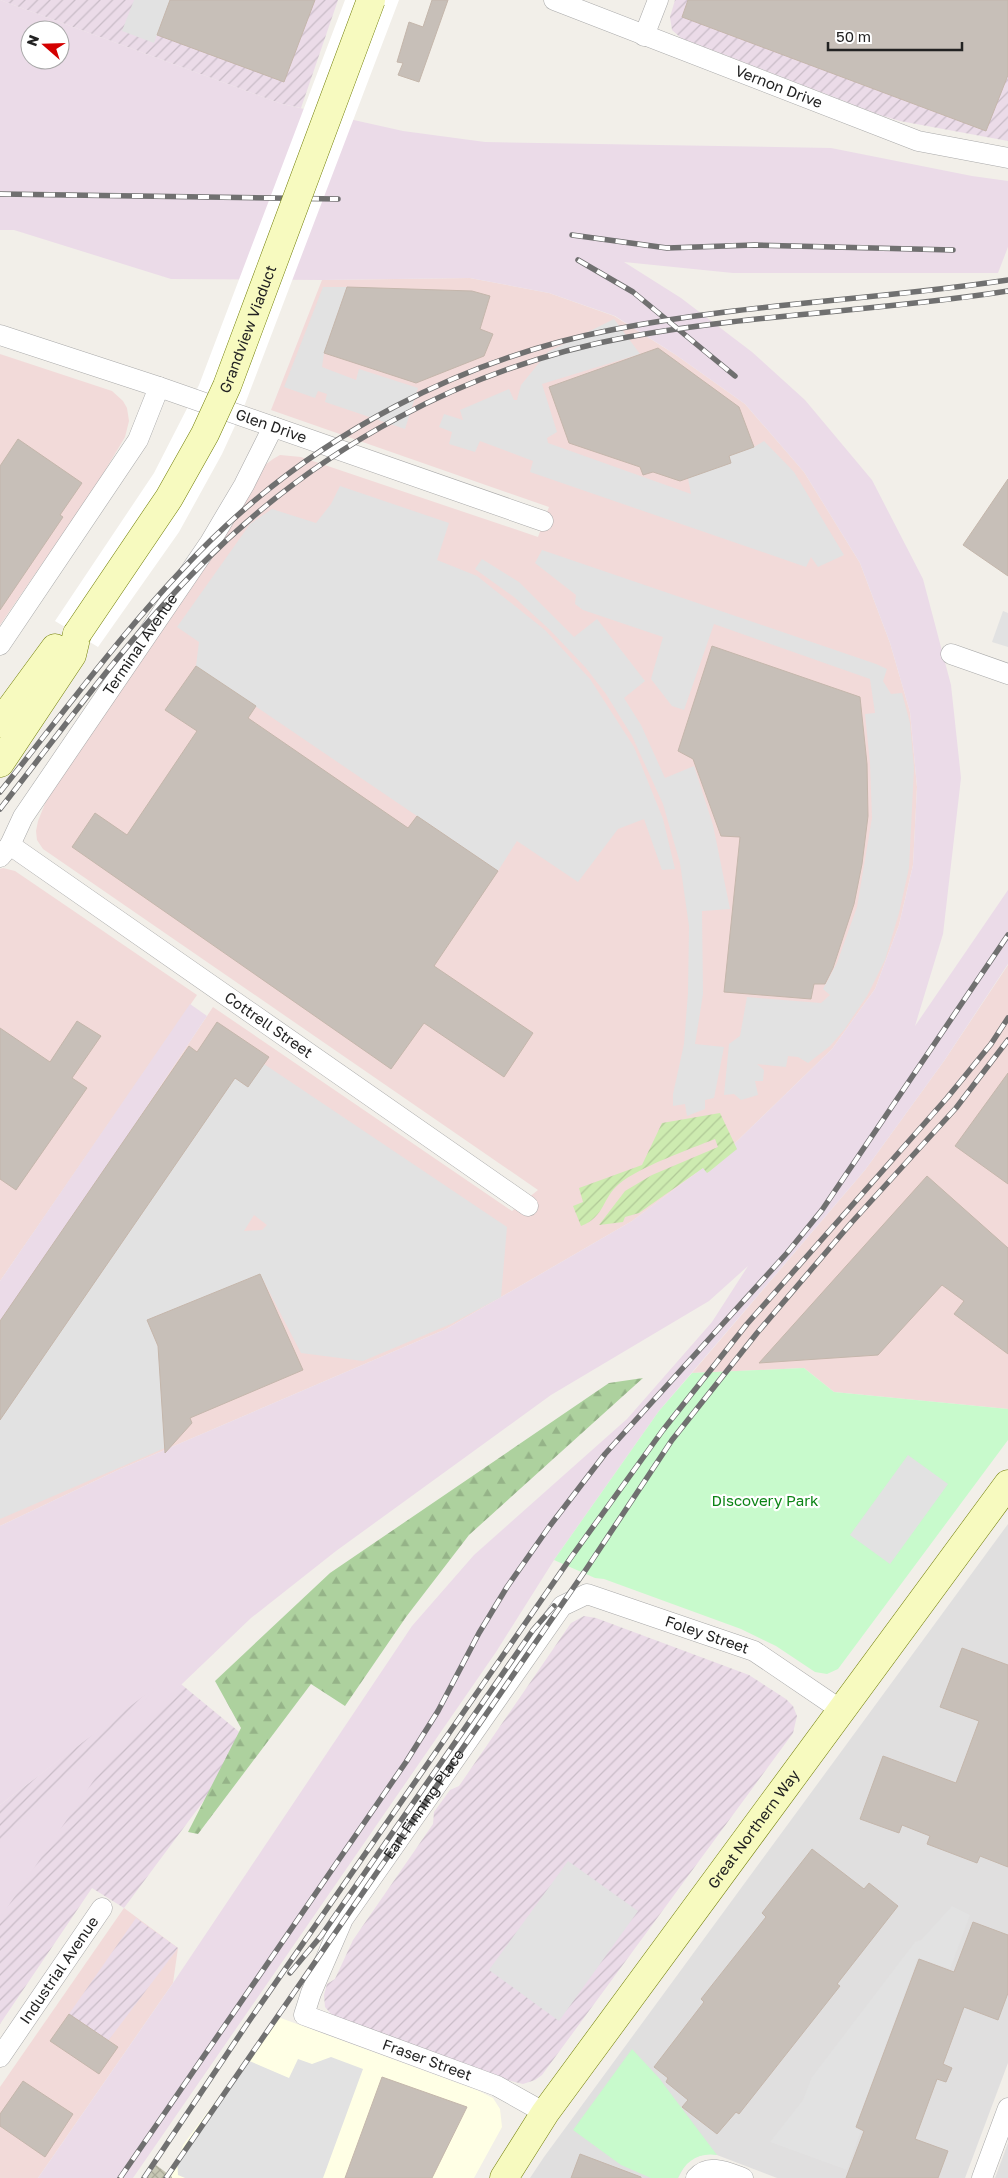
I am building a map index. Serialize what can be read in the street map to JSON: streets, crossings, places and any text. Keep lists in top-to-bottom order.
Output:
{
  "streets": {
    "main road": ["Grandview Viaduct", "Great Northern Way"],
    "street": [
      "Vernon Drive",
      "Glen Drive",
      "Terminal Avenue",
      "Cottrell Street",
      "Foley Street",
      "Earl Finning Place",
      "Industrial Avenue",
      "Fraser Street"
    ]
  },
  "crossings": [
    ["Glen Drive", "Terminal Avenue"],
    ["Terminal Avenue", "Cottrell Street"],
    ["Foley Street", "Earl Finning Place"],
    ["Foley Street", "Great Northern Way"],
    ["Earl Finning Place", "Fraser Street"],
    ["Great Northern Way", "Fraser Street"]
  ],
  "parks": ["Discovery Park"],
  "scale_bar": "50 m",
  "north": "left"
}
